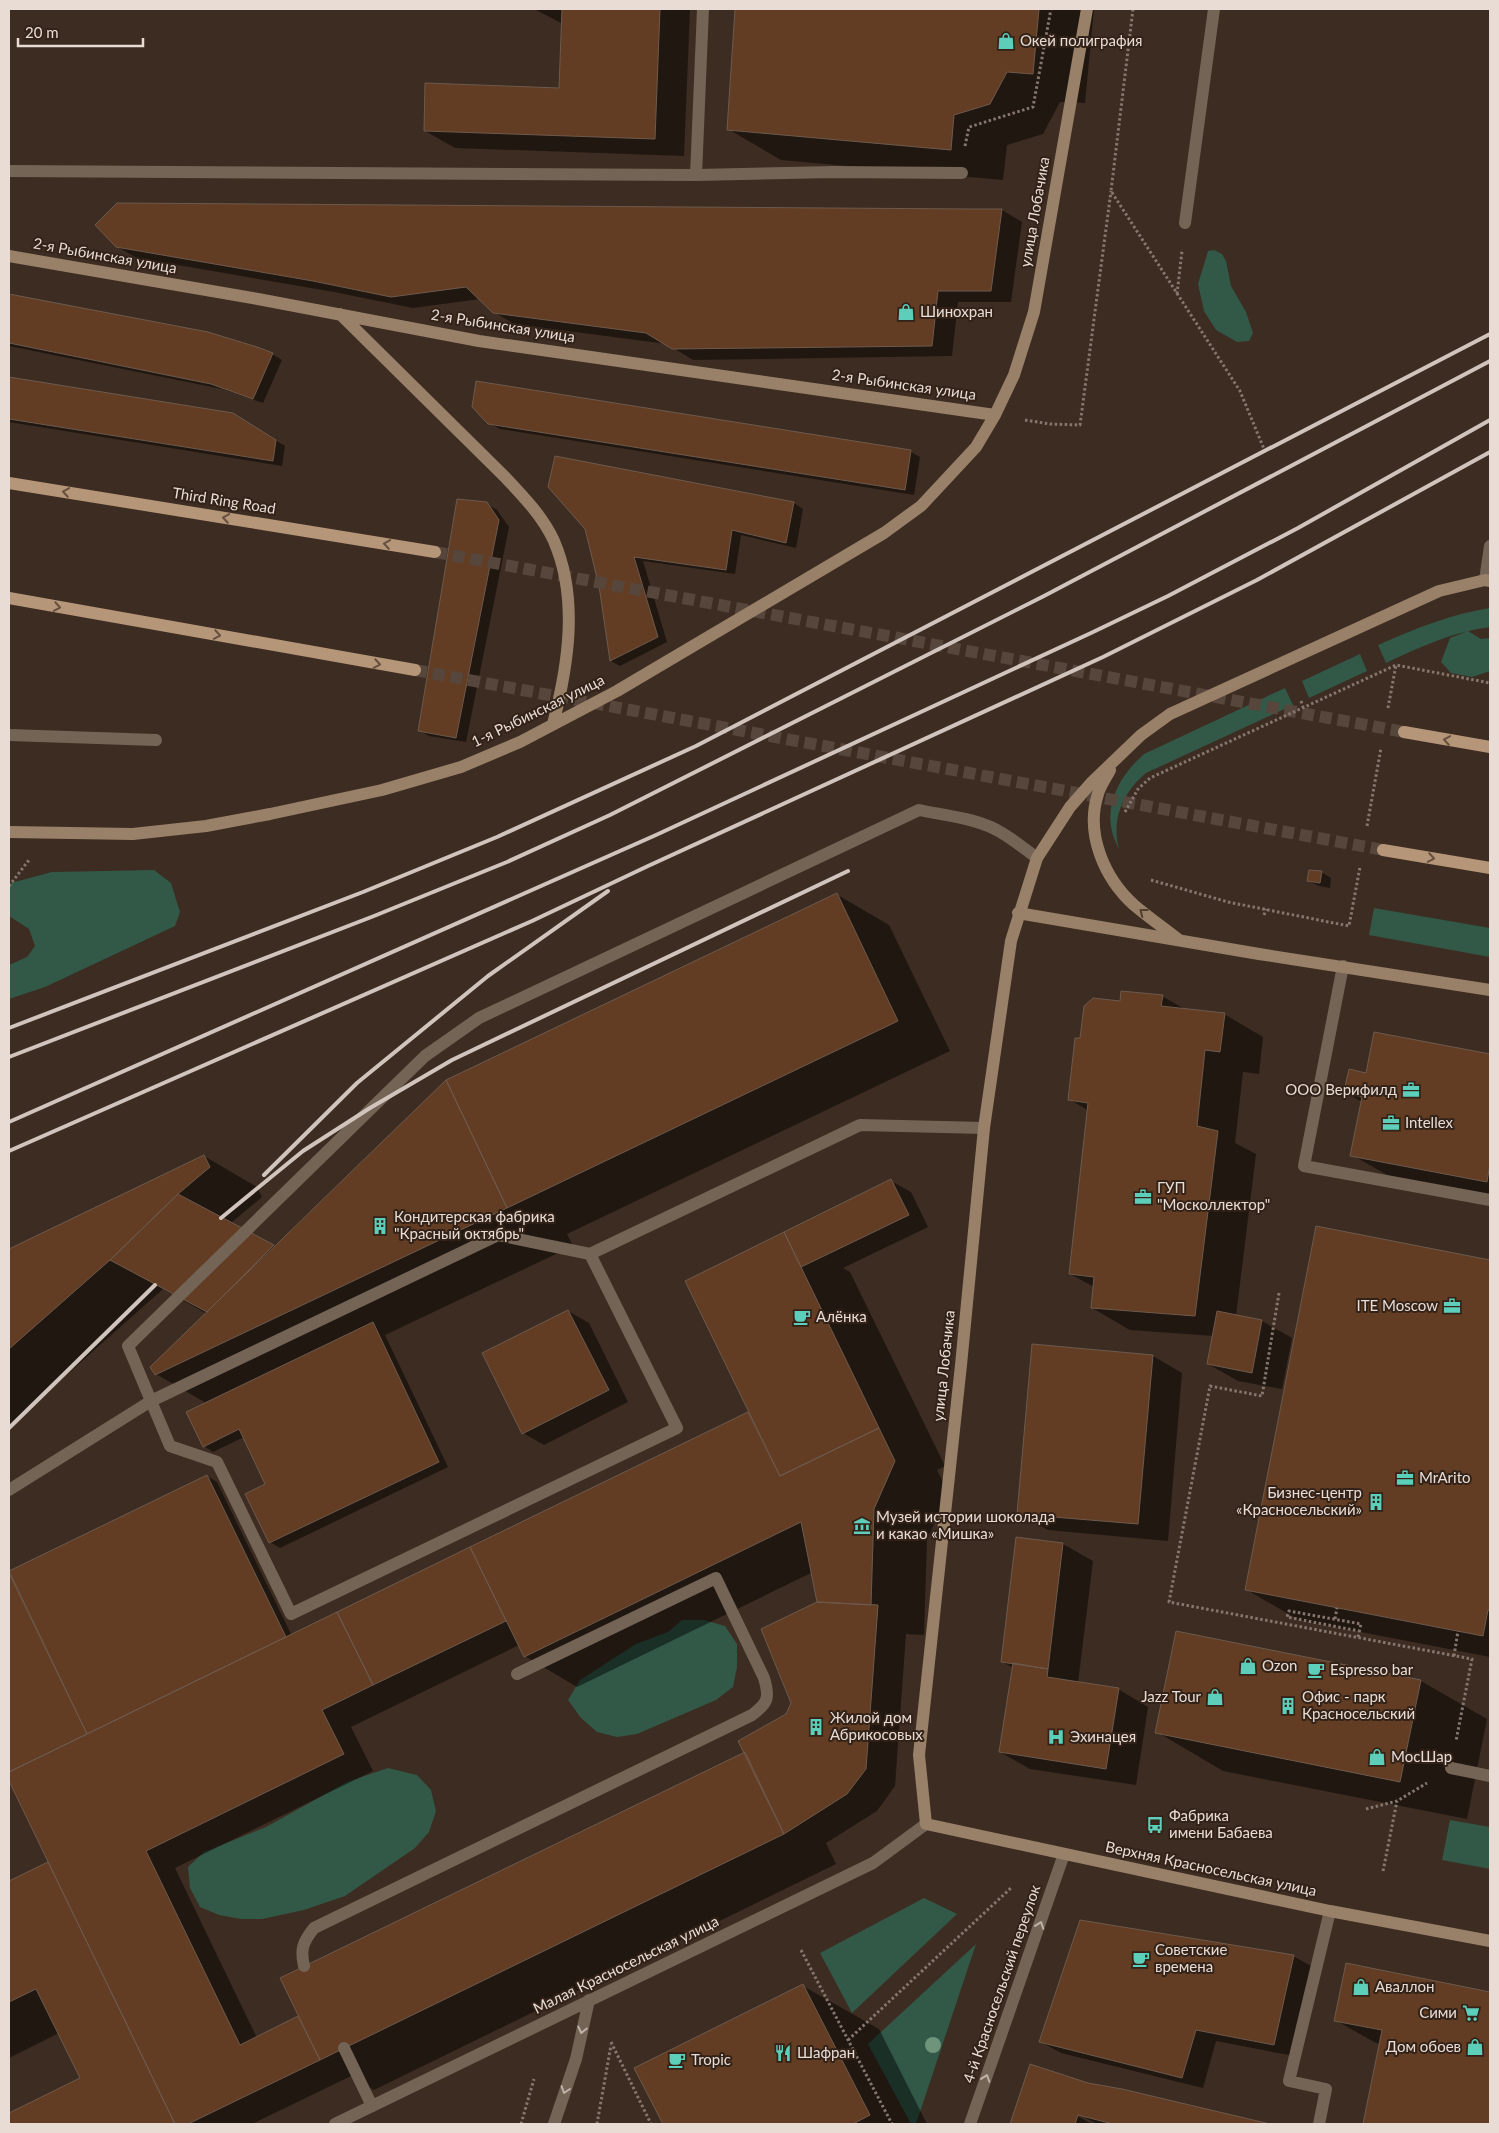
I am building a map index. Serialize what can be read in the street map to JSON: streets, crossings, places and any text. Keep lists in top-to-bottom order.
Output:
{
  "streets": {
    "main road": ["Third Ring Road"],
    "street": [
      "улица Лобачика",
      "2-я Рыбинская улица",
      "1-я Рыбинская улица",
      "Верхняя Красносельская улица",
      "Малая Красносельская улица",
      "4-й Красносельский переулок"
    ]
  },
  "crossings": [
    ["улица Лобачика", "2-я Рыбинская улица"],
    ["улица Лобачика", "1-я Рыбинская улица"],
    ["улица Лобачика", "Верхняя Красносельская улица"],
    ["улица Лобачика", "Малая Красносельская улица"],
    ["2-я Рыбинская улица", "1-я Рыбинская улица"],
    ["Верхняя Красносельская улица", "Малая Красносельская улица"],
    ["Верхняя Красносельская улица", "4-й Красносельский переулок"]
  ],
  "one_way": ["Third Ring Road", "4-й Красносельский переулок"],
  "places": {
    "shop": [
      "Окей полиграфия",
      "Шинохран",
      "Ozon",
      "Jazz Tour",
      "МосШар",
      "Аваллон",
      "Дом обоев"
    ],
    "office": [
      "ООО Верифилд",
      "Intellex",
      "ГУП \"Москоллектор\"",
      "ITE Moscow",
      "MrArito"
    ],
    "building": [
      "Кондитерская фабрика \"Красный октябрь\"",
      "Бизнес-центр «Красносельский»",
      "Офис - парк Красносельский",
      "Жилой дом Абрикосовых"
    ],
    "cafe": [
      "Алёнка",
      "Espresso bar",
      "Советские времена",
      "Tropic"
    ],
    "museum": ["Музей истории шоколада и какао «Мишка»"],
    "hospital": ["Эхинацея"],
    "bus stop": ["Фабрика имени Бабаева"],
    "supermarket": ["Сими"],
    "restaurant": ["Шафран"]
  },
  "scale_bar": "20 m"
}
